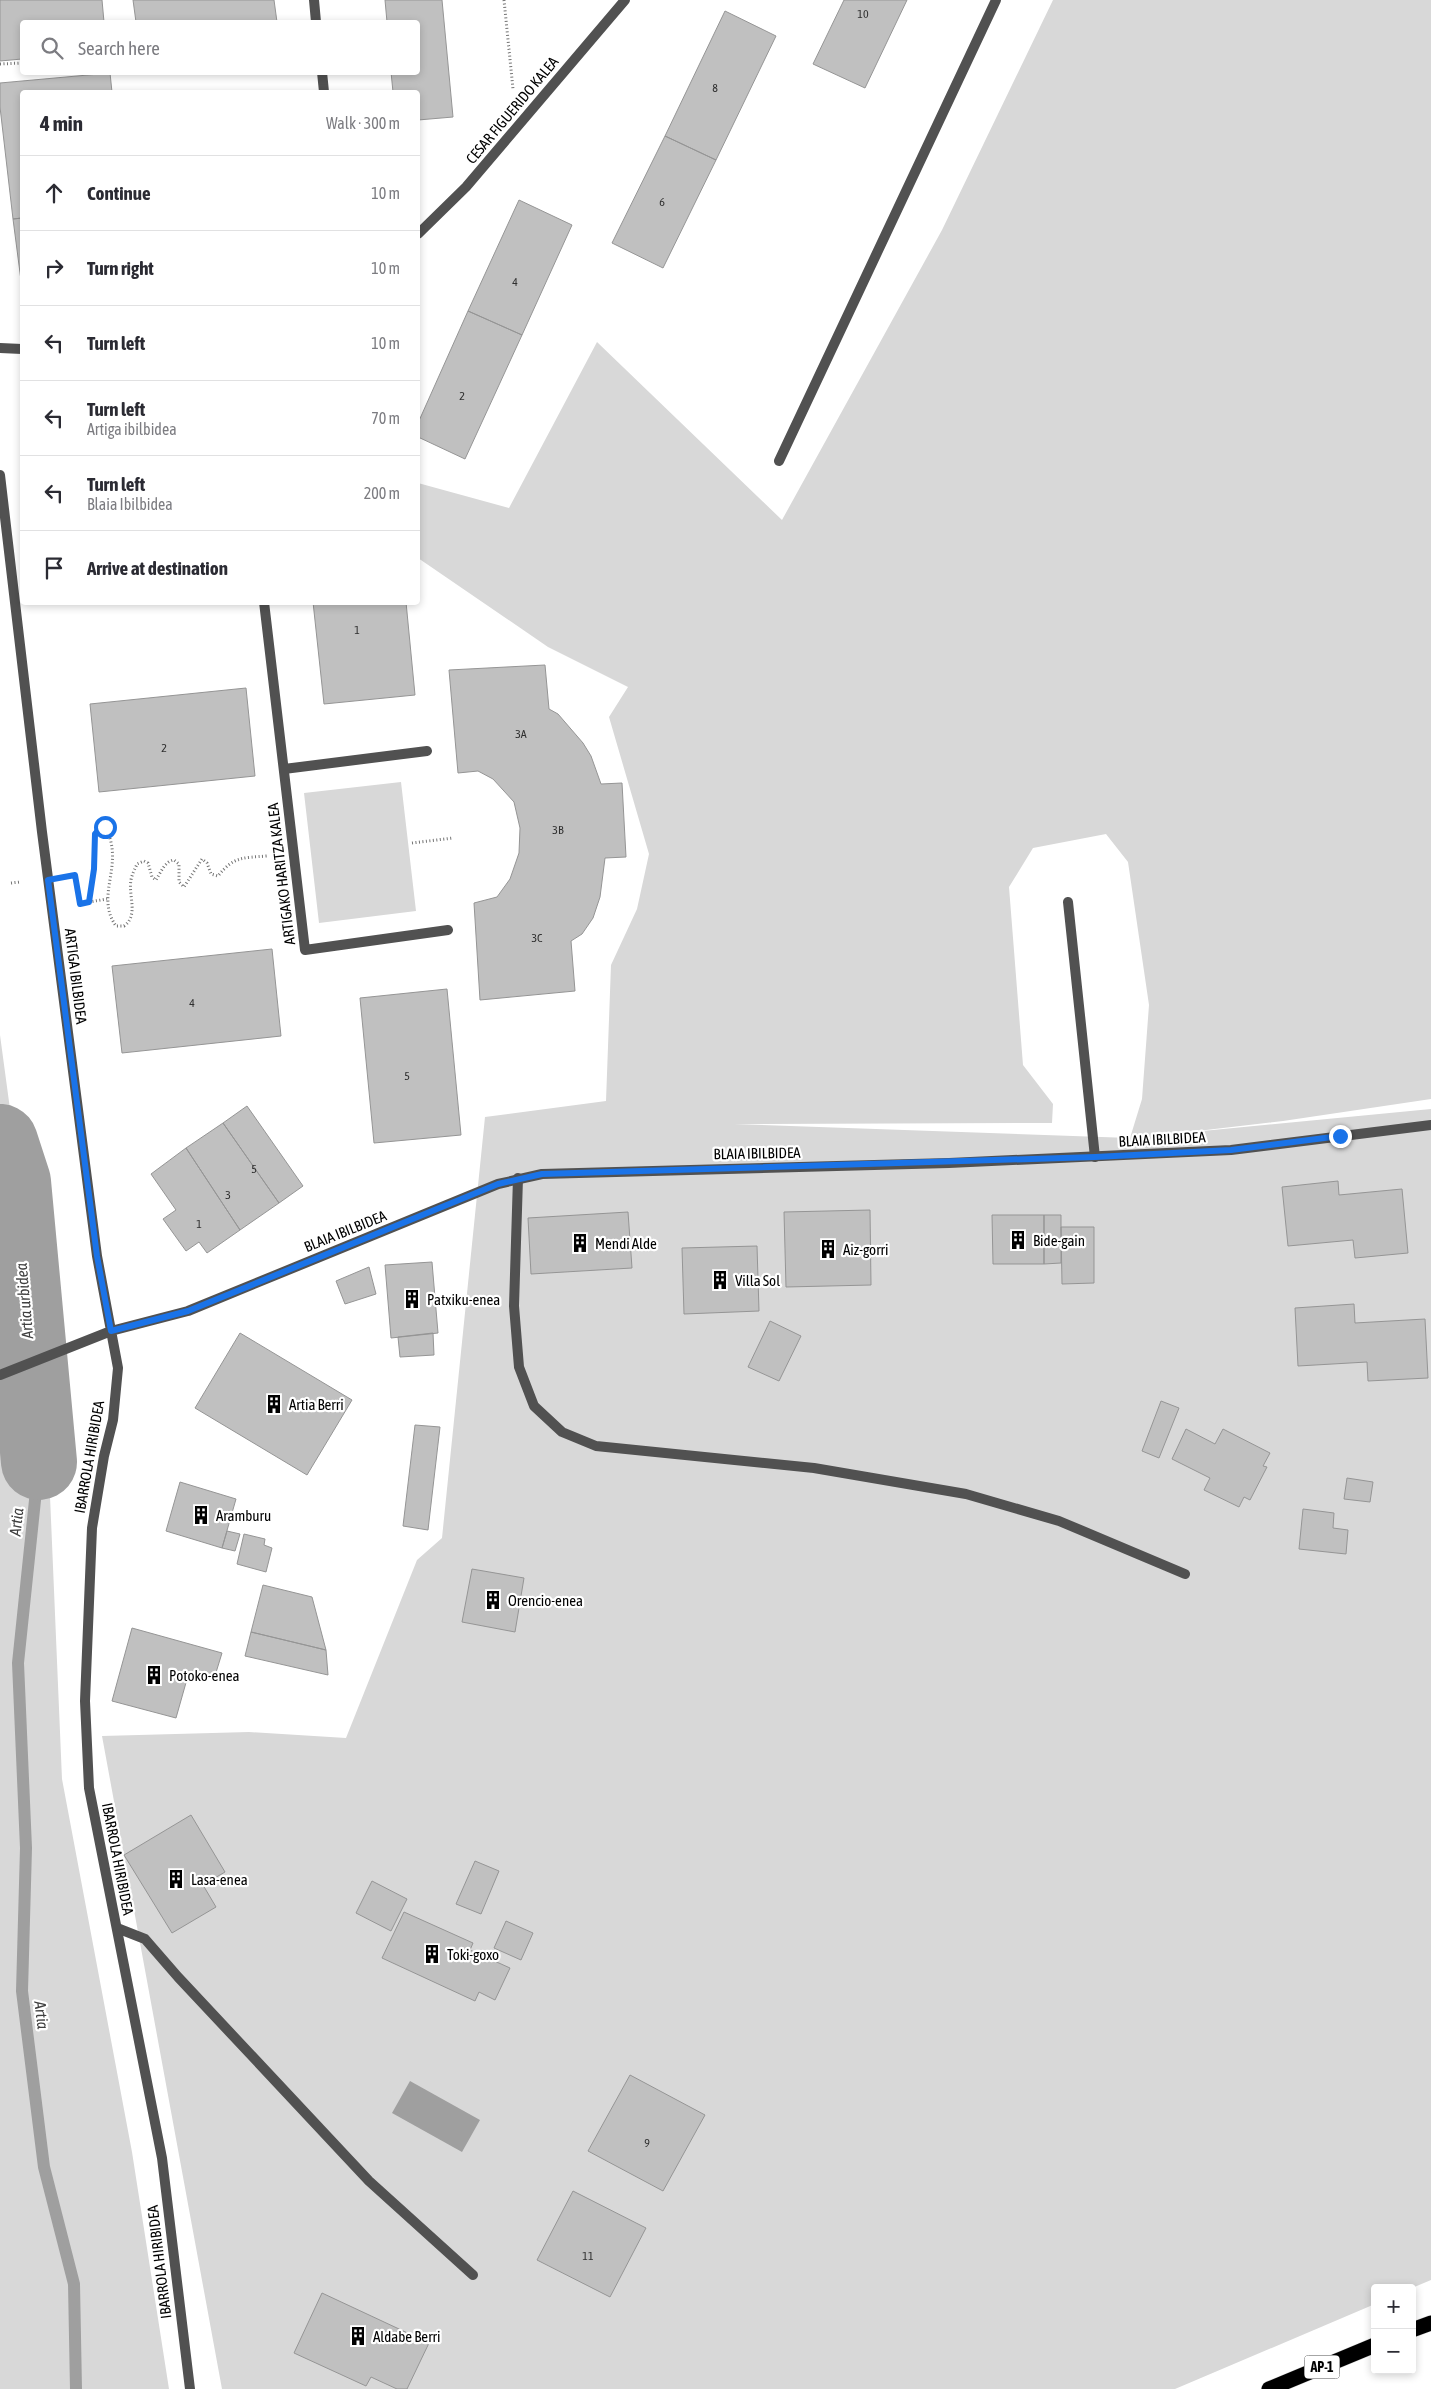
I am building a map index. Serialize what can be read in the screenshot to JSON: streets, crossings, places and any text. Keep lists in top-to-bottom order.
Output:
{
  "streets": {
    "highway": ["AP-1"],
    "street": [
      "CESAR FIGUERIDO KALEA",
      "ARTIGAKO HARITZA KALEA",
      "ARTIGA IBILBIDEA",
      "BLAIA IBILBIDEA",
      "IBARROLA HIRIBIDEA"
    ]
  },
  "crossings": [
    ["ARTIGA IBILBIDEA", "BLAIA IBILBIDEA"],
    ["ARTIGA IBILBIDEA", "IBARROLA HIRIBIDEA"],
    ["BLAIA IBILBIDEA", "IBARROLA HIRIBIDEA"]
  ],
  "water": ["Artia urbidea", "Artia"],
  "places": {
    "building": [
      "Bide-gain",
      "Mendi Alde",
      "Aiz-gorri",
      "Villa Sol",
      "Patxiku-enea",
      "Artia Berri",
      "Aramburu",
      "Orencio-enea",
      "Potoko-enea",
      "Lasa-enea",
      "Toki-goxo",
      "Aldabe Berri"
    ]
  },
  "house_numbers": [
    "10",
    "8",
    "6",
    "4",
    "2",
    "1",
    "3A",
    "2",
    "3B",
    "3C",
    "4",
    "5",
    "5",
    "3",
    "1",
    "9",
    "11"
  ],
  "page": {
    "search": "Search here",
    "heading": ["4 min", "Walk · 300 m"],
    "list": [
      ["Continue", "10 m"],
      ["Turn right", "10 m"],
      ["Turn left", "10 m"],
      ["Turn left", "Artiga ibilbidea", "70 m"],
      ["Turn left", "Blaia Ibilbidea", "200 m"],
      "Arrive at destination"
    ],
    "map_buttons": ["+", "−"]
  }
}
